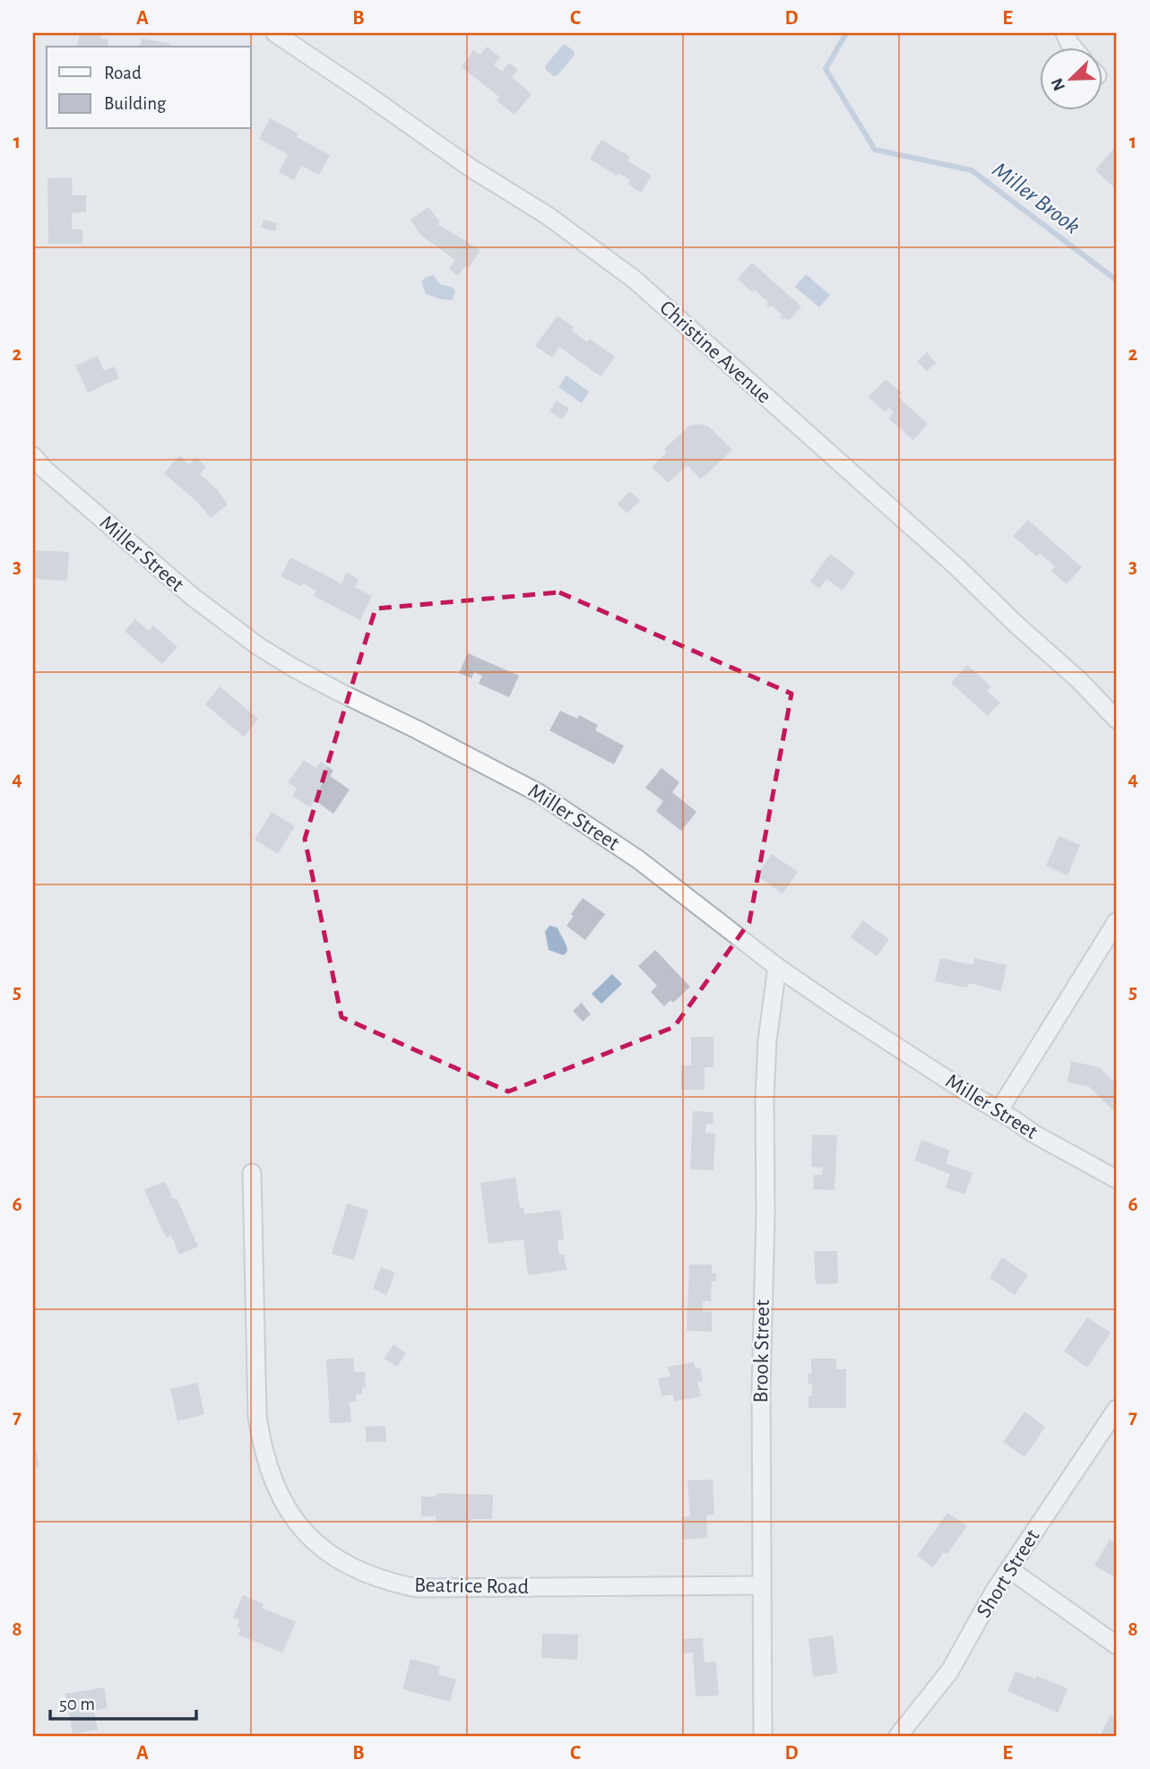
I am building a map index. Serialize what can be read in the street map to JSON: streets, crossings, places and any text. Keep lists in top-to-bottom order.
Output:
{
  "streets": {
    "street": [
      "Christine Avenue",
      "Miller Street",
      "Brook Street",
      "Short Street",
      "Beatrice Road"
    ]
  },
  "crossings": [
    ["Miller Street", "Brook Street"],
    ["Brook Street", "Beatrice Road"]
  ],
  "water": ["Miller Brook"],
  "legend": ["Road", "Building"],
  "scale_bar": "50 m",
  "north": "bottom left",
  "grid": {
    "columns": [
      "A",
      "B",
      "C",
      "D",
      "E"
    ],
    "rows": [
      "1",
      "2",
      "3",
      "4",
      "5",
      "6",
      "7",
      "8"
    ]
  }
}
